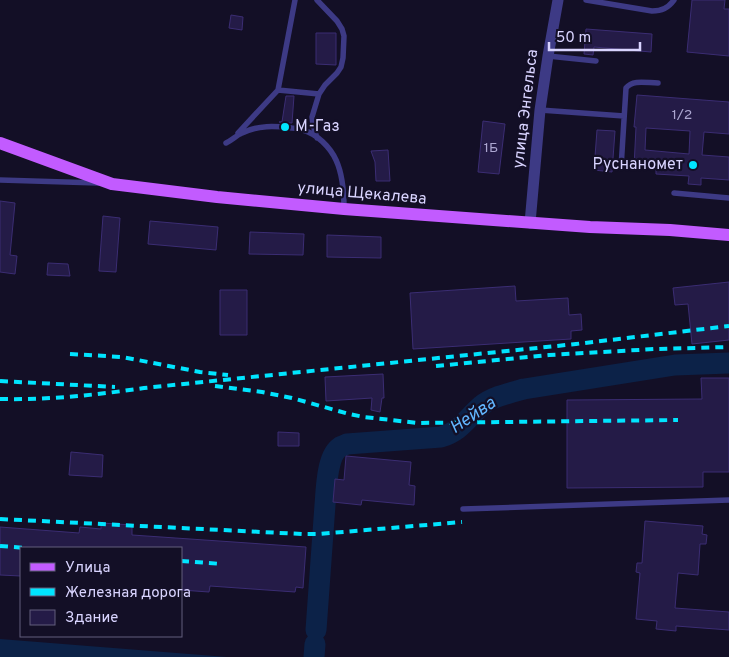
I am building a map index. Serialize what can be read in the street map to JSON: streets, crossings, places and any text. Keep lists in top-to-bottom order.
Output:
{
  "streets": {
    "main road": ["улица Щекалева"],
    "street": ["улица Энгельса"]
  },
  "crossings": [
    ["улица Энгельса", "улица Щекалева"]
  ],
  "water": ["Нейва"],
  "places": ["М-Газ", "Руснаномет"],
  "house_numbers": ["1/2", "1Б"],
  "legend": ["Улица", "Железная дорога", "Здание"],
  "scale_bar": "50 m"
}
